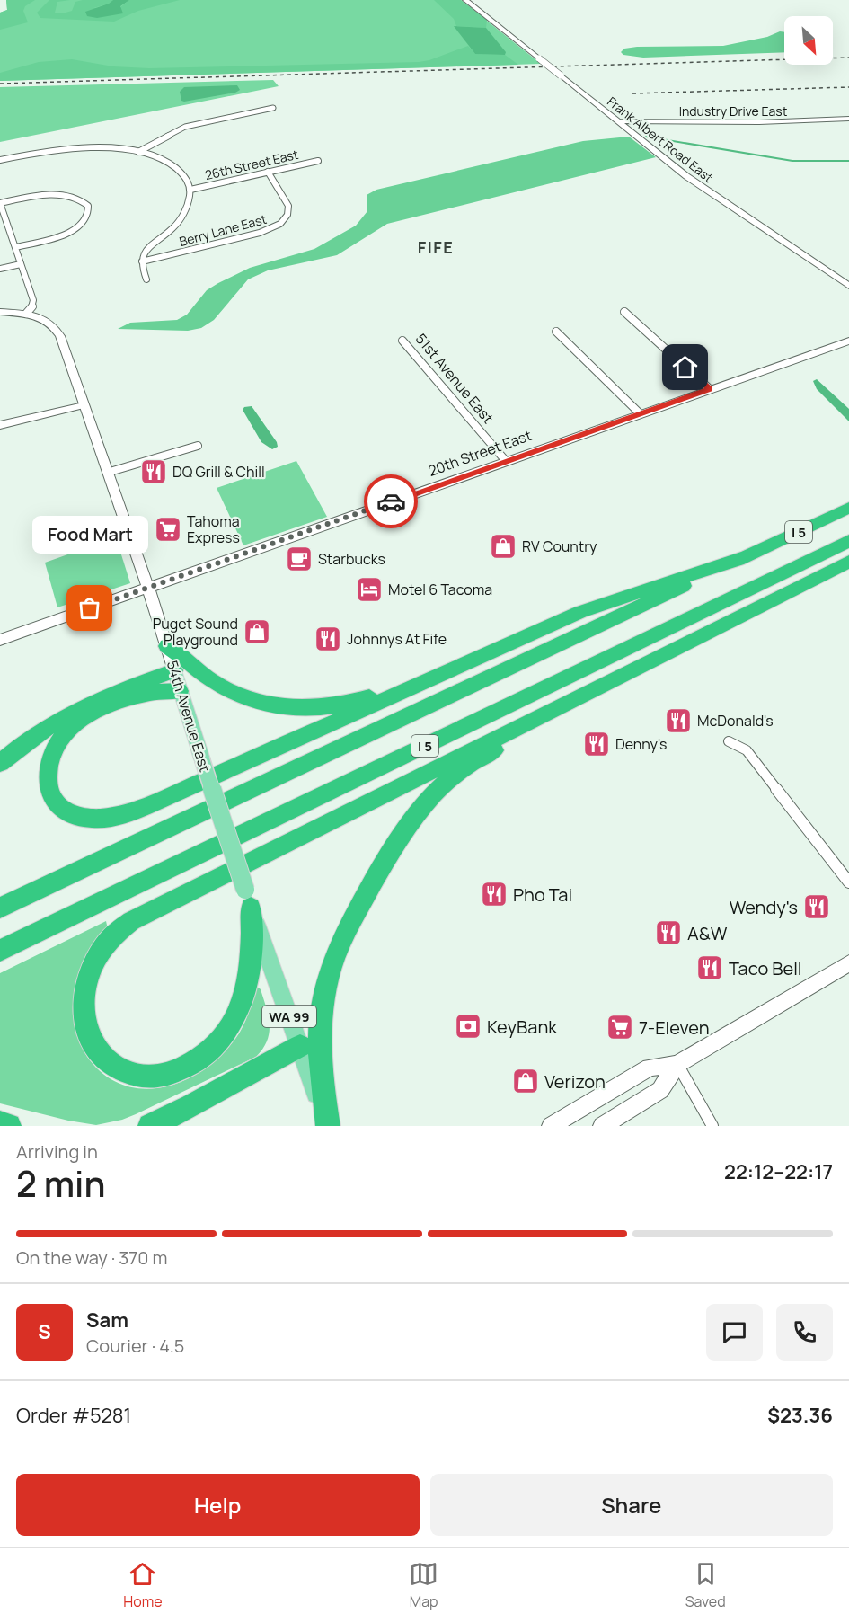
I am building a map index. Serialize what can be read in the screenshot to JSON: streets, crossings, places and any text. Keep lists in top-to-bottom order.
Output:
{
  "streets": {
    "highway": ["I 5"],
    "main road": ["20th Street East", "54th Avenue East", "WA 99"],
    "street": [
      "Industry Drive East",
      "Frank Albert Road East",
      "26th Street East",
      "Berry Lane East",
      "51st Avenue East"
    ]
  },
  "crossings": [
    ["Industry Drive East", "Frank Albert Road East"],
    ["26th Street East", "Berry Lane East"],
    ["51st Avenue East", "20th Street East"],
    ["20th Street East", "54th Avenue East"]
  ],
  "districts": ["FIFE"],
  "places": {
    "restaurant": [
      "DQ Grill & Chill",
      "Johnnys At Fife",
      "McDonald's",
      "Denny's",
      "Pho Tai",
      "Wendy's",
      "A&W",
      "Taco Bell"
    ],
    "supermarket": ["Tahoma Express", "7-Eleven"],
    "shop": ["RV Country", "Puget Sound Playground", "Verizon"],
    "cafe": ["Starbucks"],
    "hotel": ["Motel 6 Tacoma"],
    "other": ["Food Mart"],
    "bank": ["KeyBank"]
  },
  "north": "bottom right",
  "page": {
    "bubble": "Food Mart",
    "heading": ["2 min", "Arriving in", "22:12–22:17"],
    "panel": [
      "Sam",
      "Courier · 4.5",
      "Order #5281",
      "$23.36"
    ],
    "bar": "On the way · 370 m",
    "round": "S",
    "buttons": ["Help", "Share"],
    "tabs": ["Home", "Map", "Saved"]
  }
}
